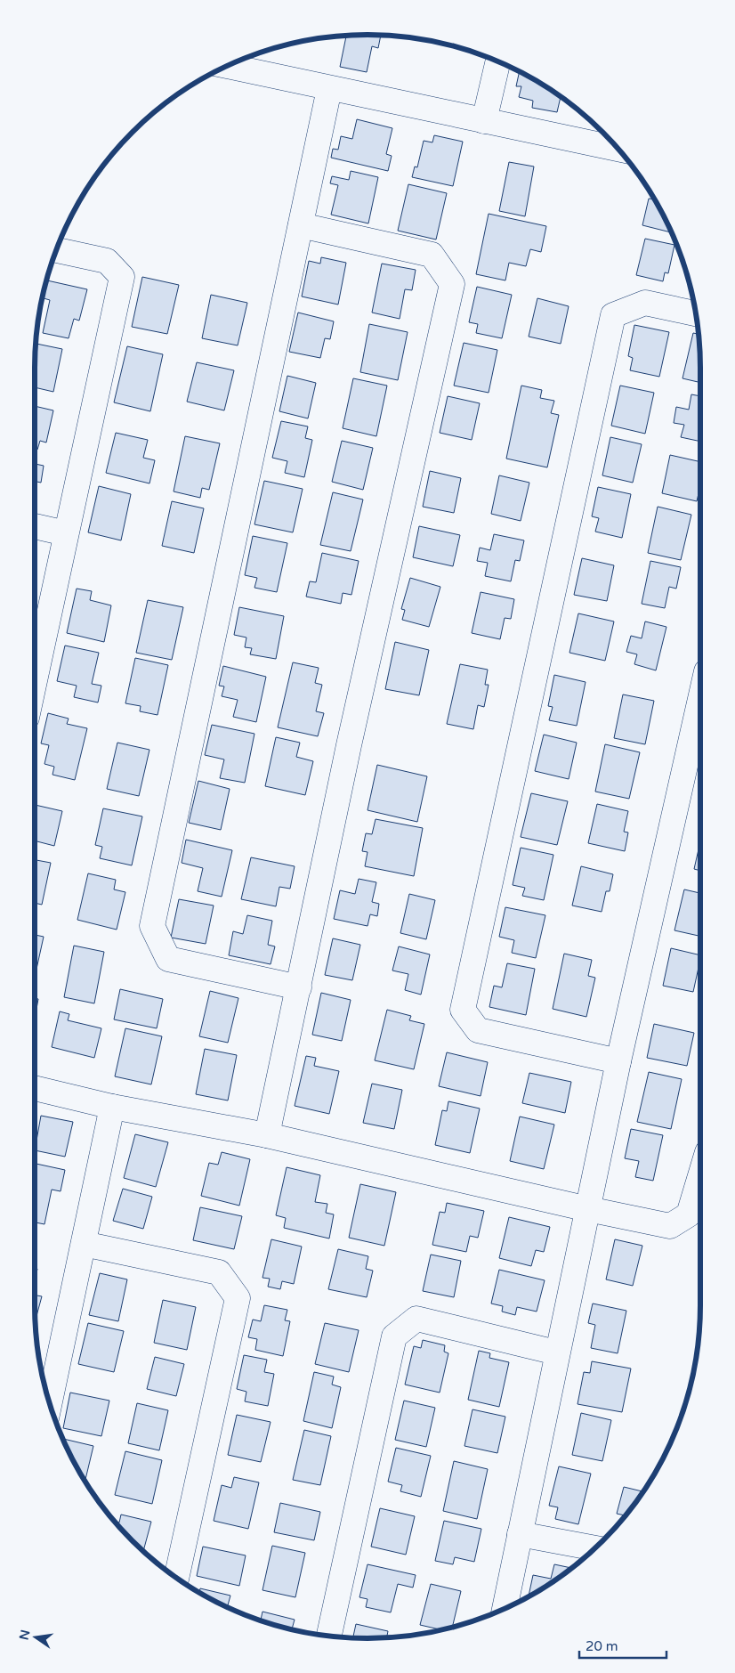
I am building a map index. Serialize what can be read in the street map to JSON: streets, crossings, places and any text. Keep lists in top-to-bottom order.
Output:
{
  "scale_bar": "20 m",
  "north": "left"
}
